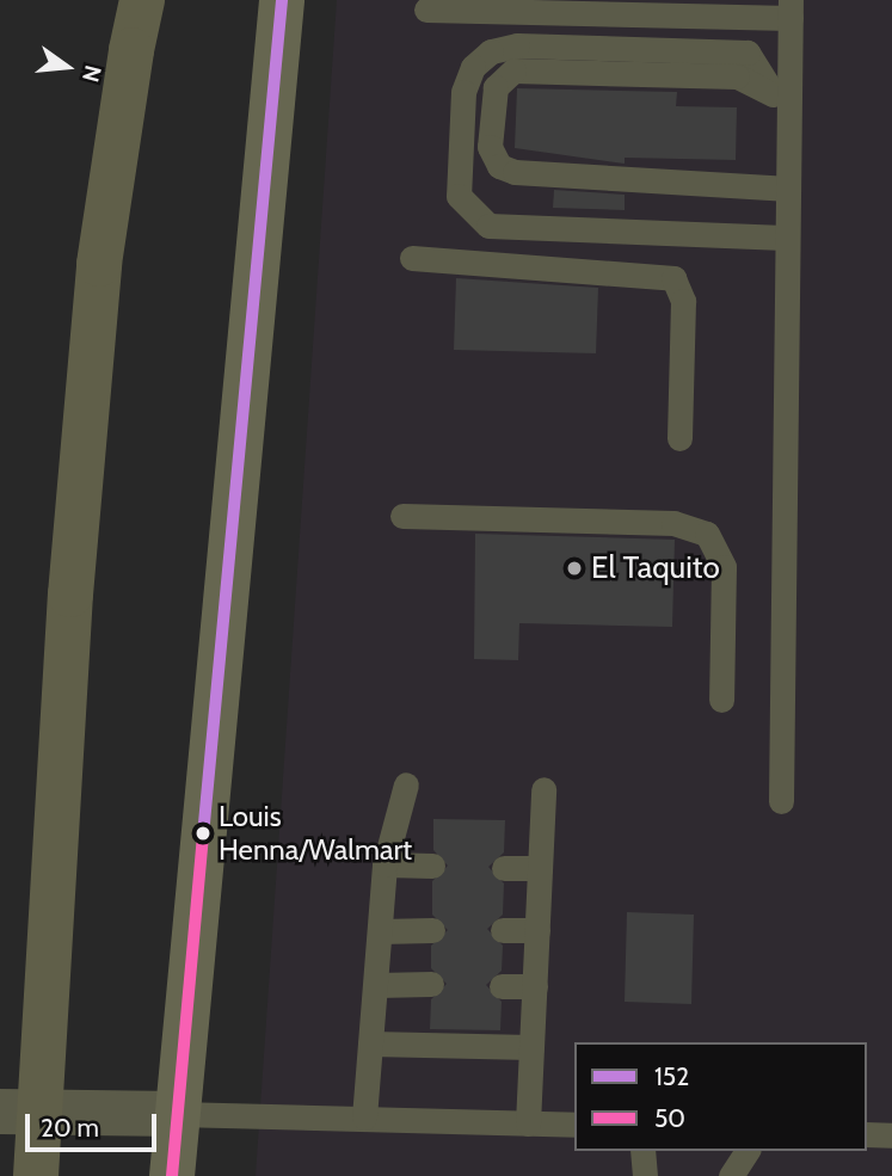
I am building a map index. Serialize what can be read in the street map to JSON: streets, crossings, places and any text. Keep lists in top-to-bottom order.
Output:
{
  "places": ["El Taquito", "Louis Henna/Walmart"],
  "lines": ["transit line 152", "transit line 50"],
  "legend": ["152", "50"],
  "scale_bar": "20 m",
  "north": "right"
}
